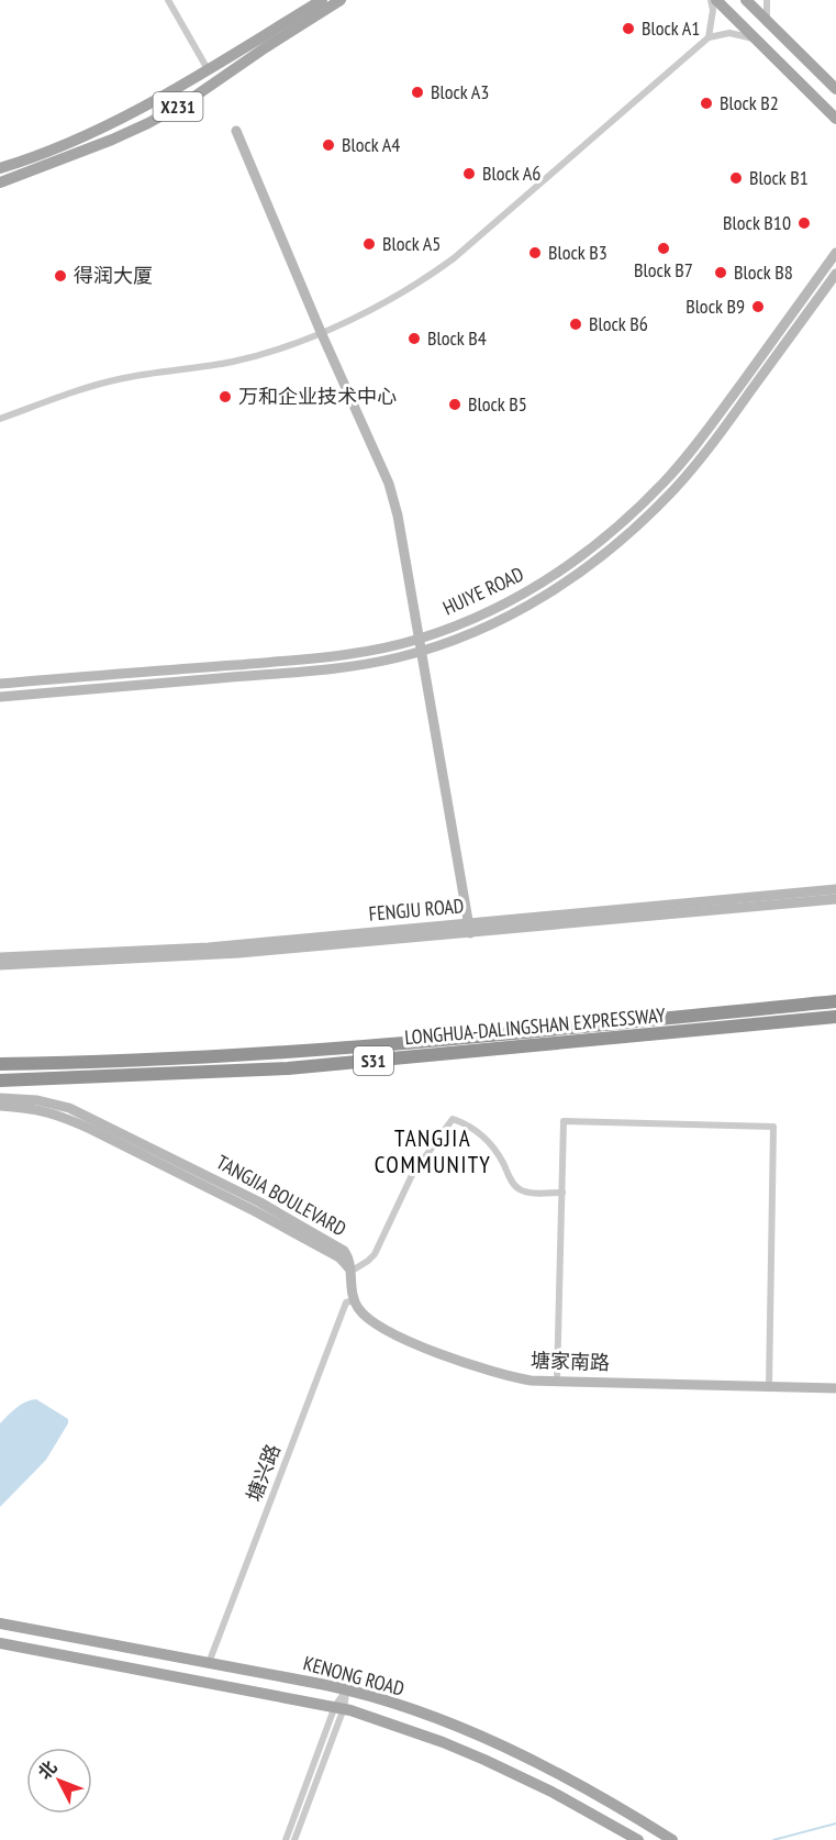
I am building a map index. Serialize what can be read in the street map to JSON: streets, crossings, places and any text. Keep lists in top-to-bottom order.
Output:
{
  "streets": {
    "highway": ["LONGHUA-DALINGSHAN EXPRESSWAY", "S31"],
    "main road": ["X231", "KENONG ROAD"],
    "street": [
      "HUIYE ROAD",
      "FENGJU ROAD",
      "TANGJIA BOULEVARD",
      "塘家南路",
      "塘兴路"
    ]
  },
  "crossings": [
    ["塘家南路", "塘兴路"],
    ["塘兴路", "KENONG ROAD"]
  ],
  "districts": ["TANGJIA COMMUNITY"],
  "places": [
    "Block A1",
    "Block A3",
    "Block B2",
    "Block A4",
    "Block A6",
    "Block B1",
    "Block B10",
    "Block A5",
    "Block B7",
    "Block B3",
    "Block B8",
    "得润大厦",
    "Block B9",
    "Block B6",
    "Block B4",
    "万和企业技术中心",
    "Block B5"
  ],
  "north": "top left"
}
